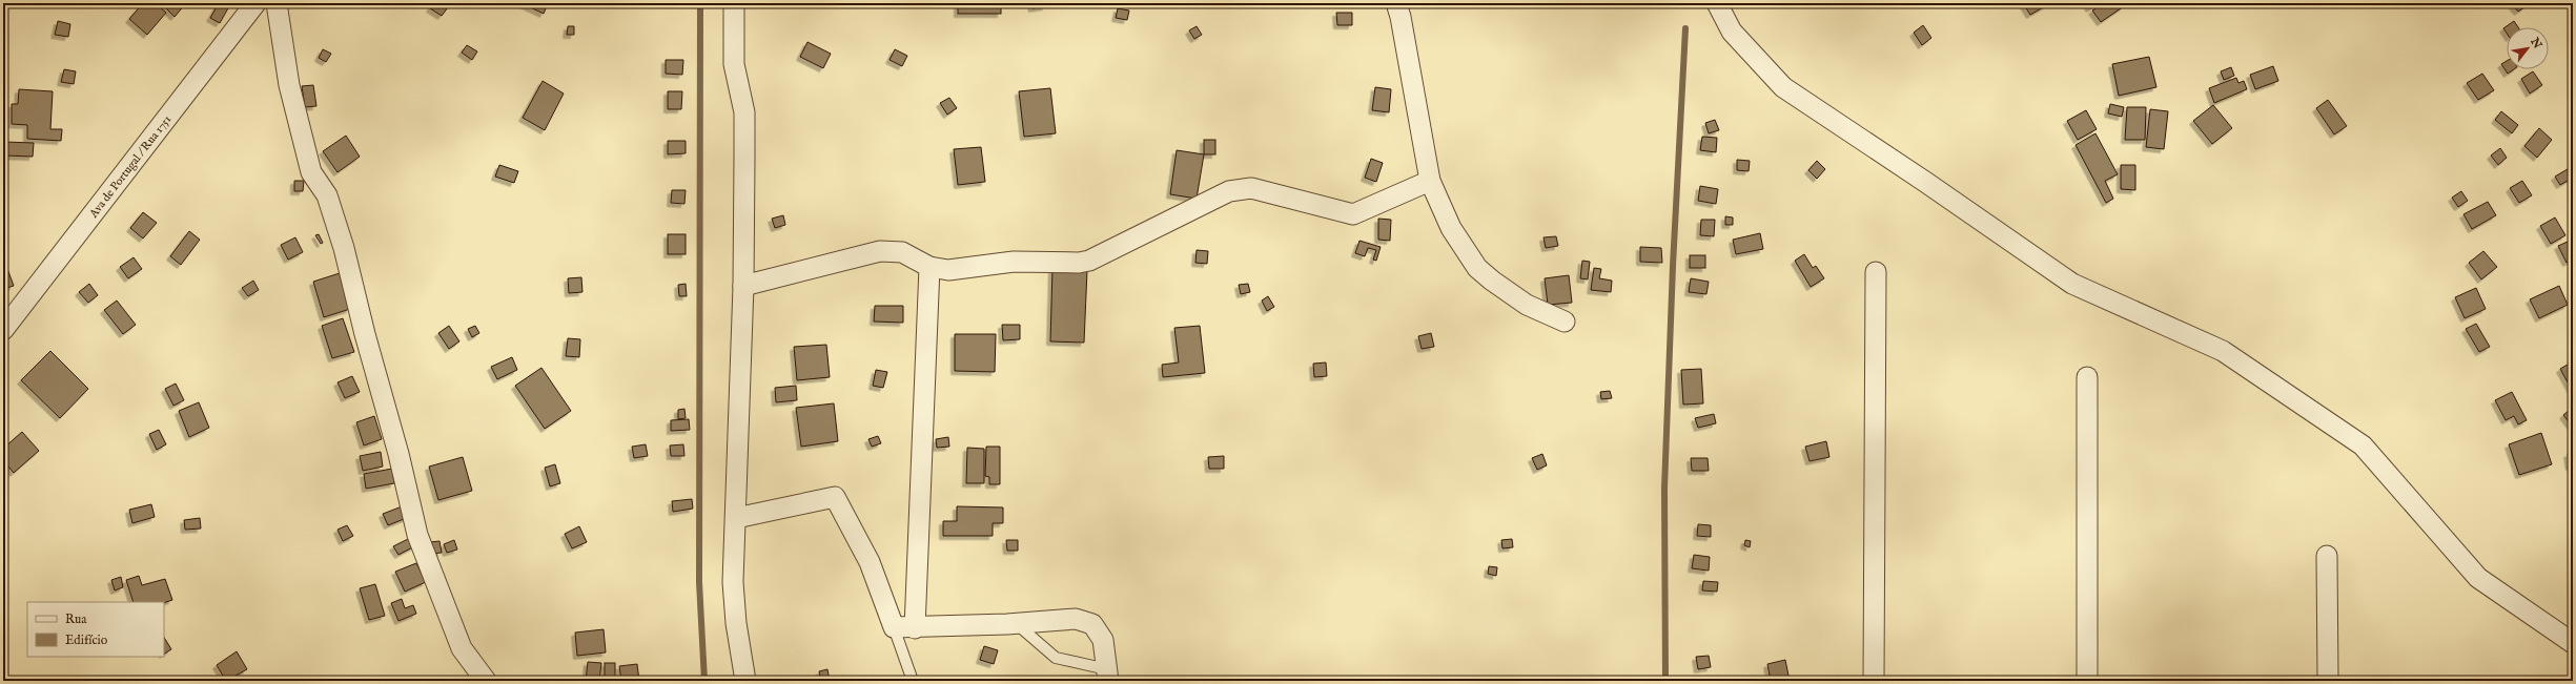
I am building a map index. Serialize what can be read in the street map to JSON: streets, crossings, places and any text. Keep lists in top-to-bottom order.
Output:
{
  "streets": {
    "street": ["Ava de Portugal / Rua 1751"]
  },
  "legend": ["Rua", "Edifício"],
  "north": "top right"
}
